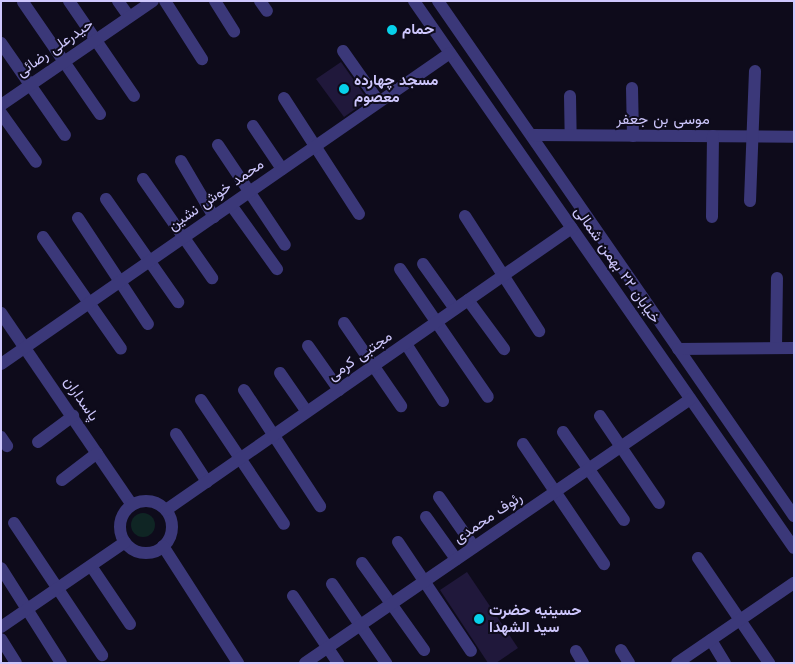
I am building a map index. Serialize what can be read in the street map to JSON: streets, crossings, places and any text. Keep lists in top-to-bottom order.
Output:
{
  "streets": {
    "street": [
      "حیدرعلی رضائی",
      "موسی بن جعفر",
      "محمد خوش نشین",
      "خیابان ۲۲ بهمن شمالی",
      "مجتبی کرمی",
      "پاسداران",
      "رئوف محمدی"
    ]
  },
  "crossings": [
    ["موسی بن جعفر", "خیابان ۲۲ بهمن شمالی"],
    ["محمد خوش نشین", "خیابان ۲۲ بهمن شمالی"],
    ["محمد خوش نشین", "پاسداران"],
    ["خیابان ۲۲ بهمن شمالی", "مجتبی کرمی"],
    ["خیابان ۲۲ بهمن شمالی", "رئوف محمدی"],
    ["مجتبی کرمی", "پاسداران"]
  ],
  "places": ["حمام", "مسجد چهارده معصوم", "حسینیه حضرت سید الشهدا"]
}
